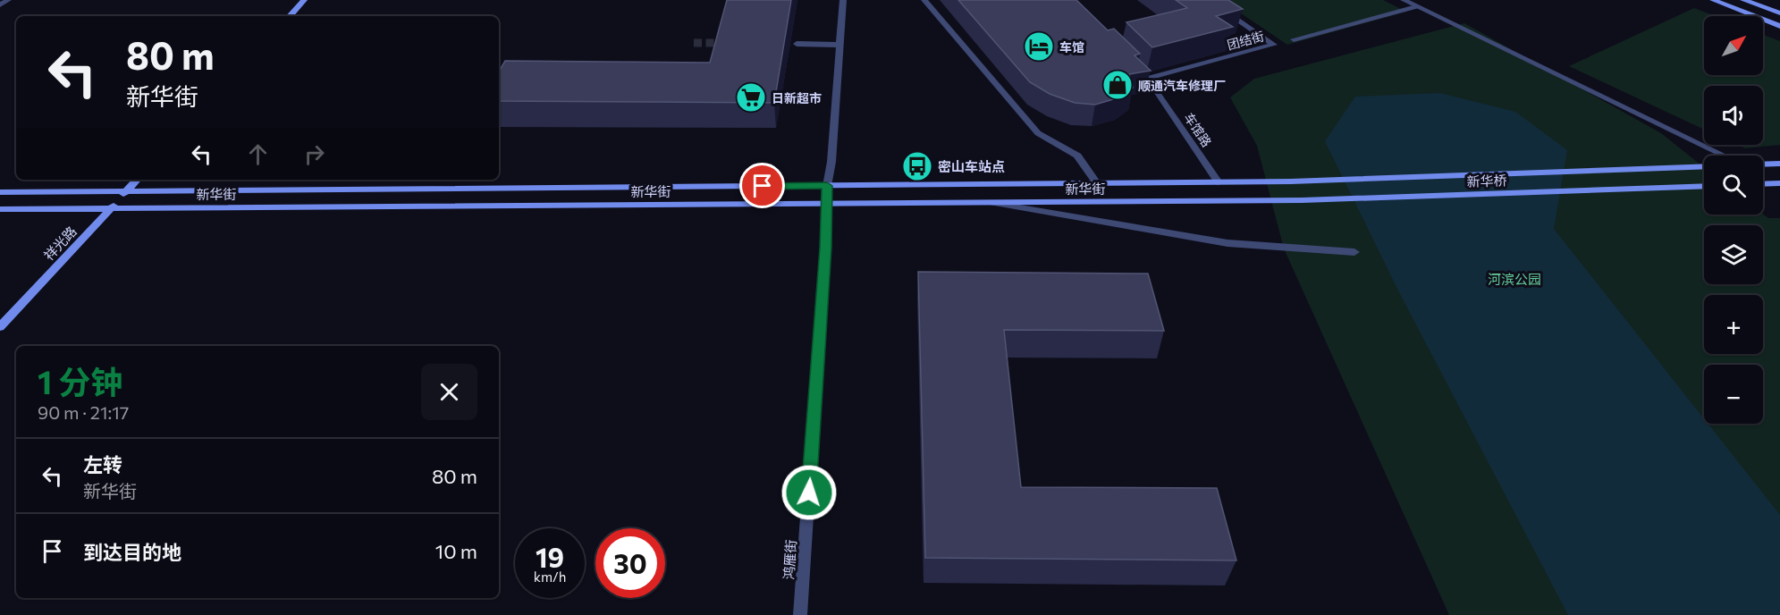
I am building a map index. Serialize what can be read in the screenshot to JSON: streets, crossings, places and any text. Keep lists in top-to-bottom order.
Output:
{
  "streets": {
    "street": [
      "团结街",
      "车馆路",
      "新华桥",
      "新华街",
      "祥光路",
      "鸿雁街"
    ]
  },
  "crossings": [
    ["团结街", "车馆路"],
    ["车馆路", "新华街"],
    ["新华桥", "新华街"],
    ["新华街", "祥光路"],
    ["新华街", "鸿雁街"]
  ],
  "parks": ["河滨公园"],
  "places": {
    "hotel": ["车馆"],
    "shop": ["顺通汽车修理厂"],
    "supermarket": ["日新超市"],
    "bus stop": ["密山车站点"]
  },
  "north": "top right",
  "page": {
    "map_buttons": ["+", "−"],
    "turn": ["80 m", "新华街"],
    "heading": ["1 分钟", "90 m · 21:17"],
    "list": [
      {
        "name": "左转",
        "note": "新华街",
        "value": "80 m"
      },
      {
        "name": "到达目的地",
        "value": "10 m"
      }
    ],
    "speed": "19 km/h",
    "limit": "30"
  }
}
